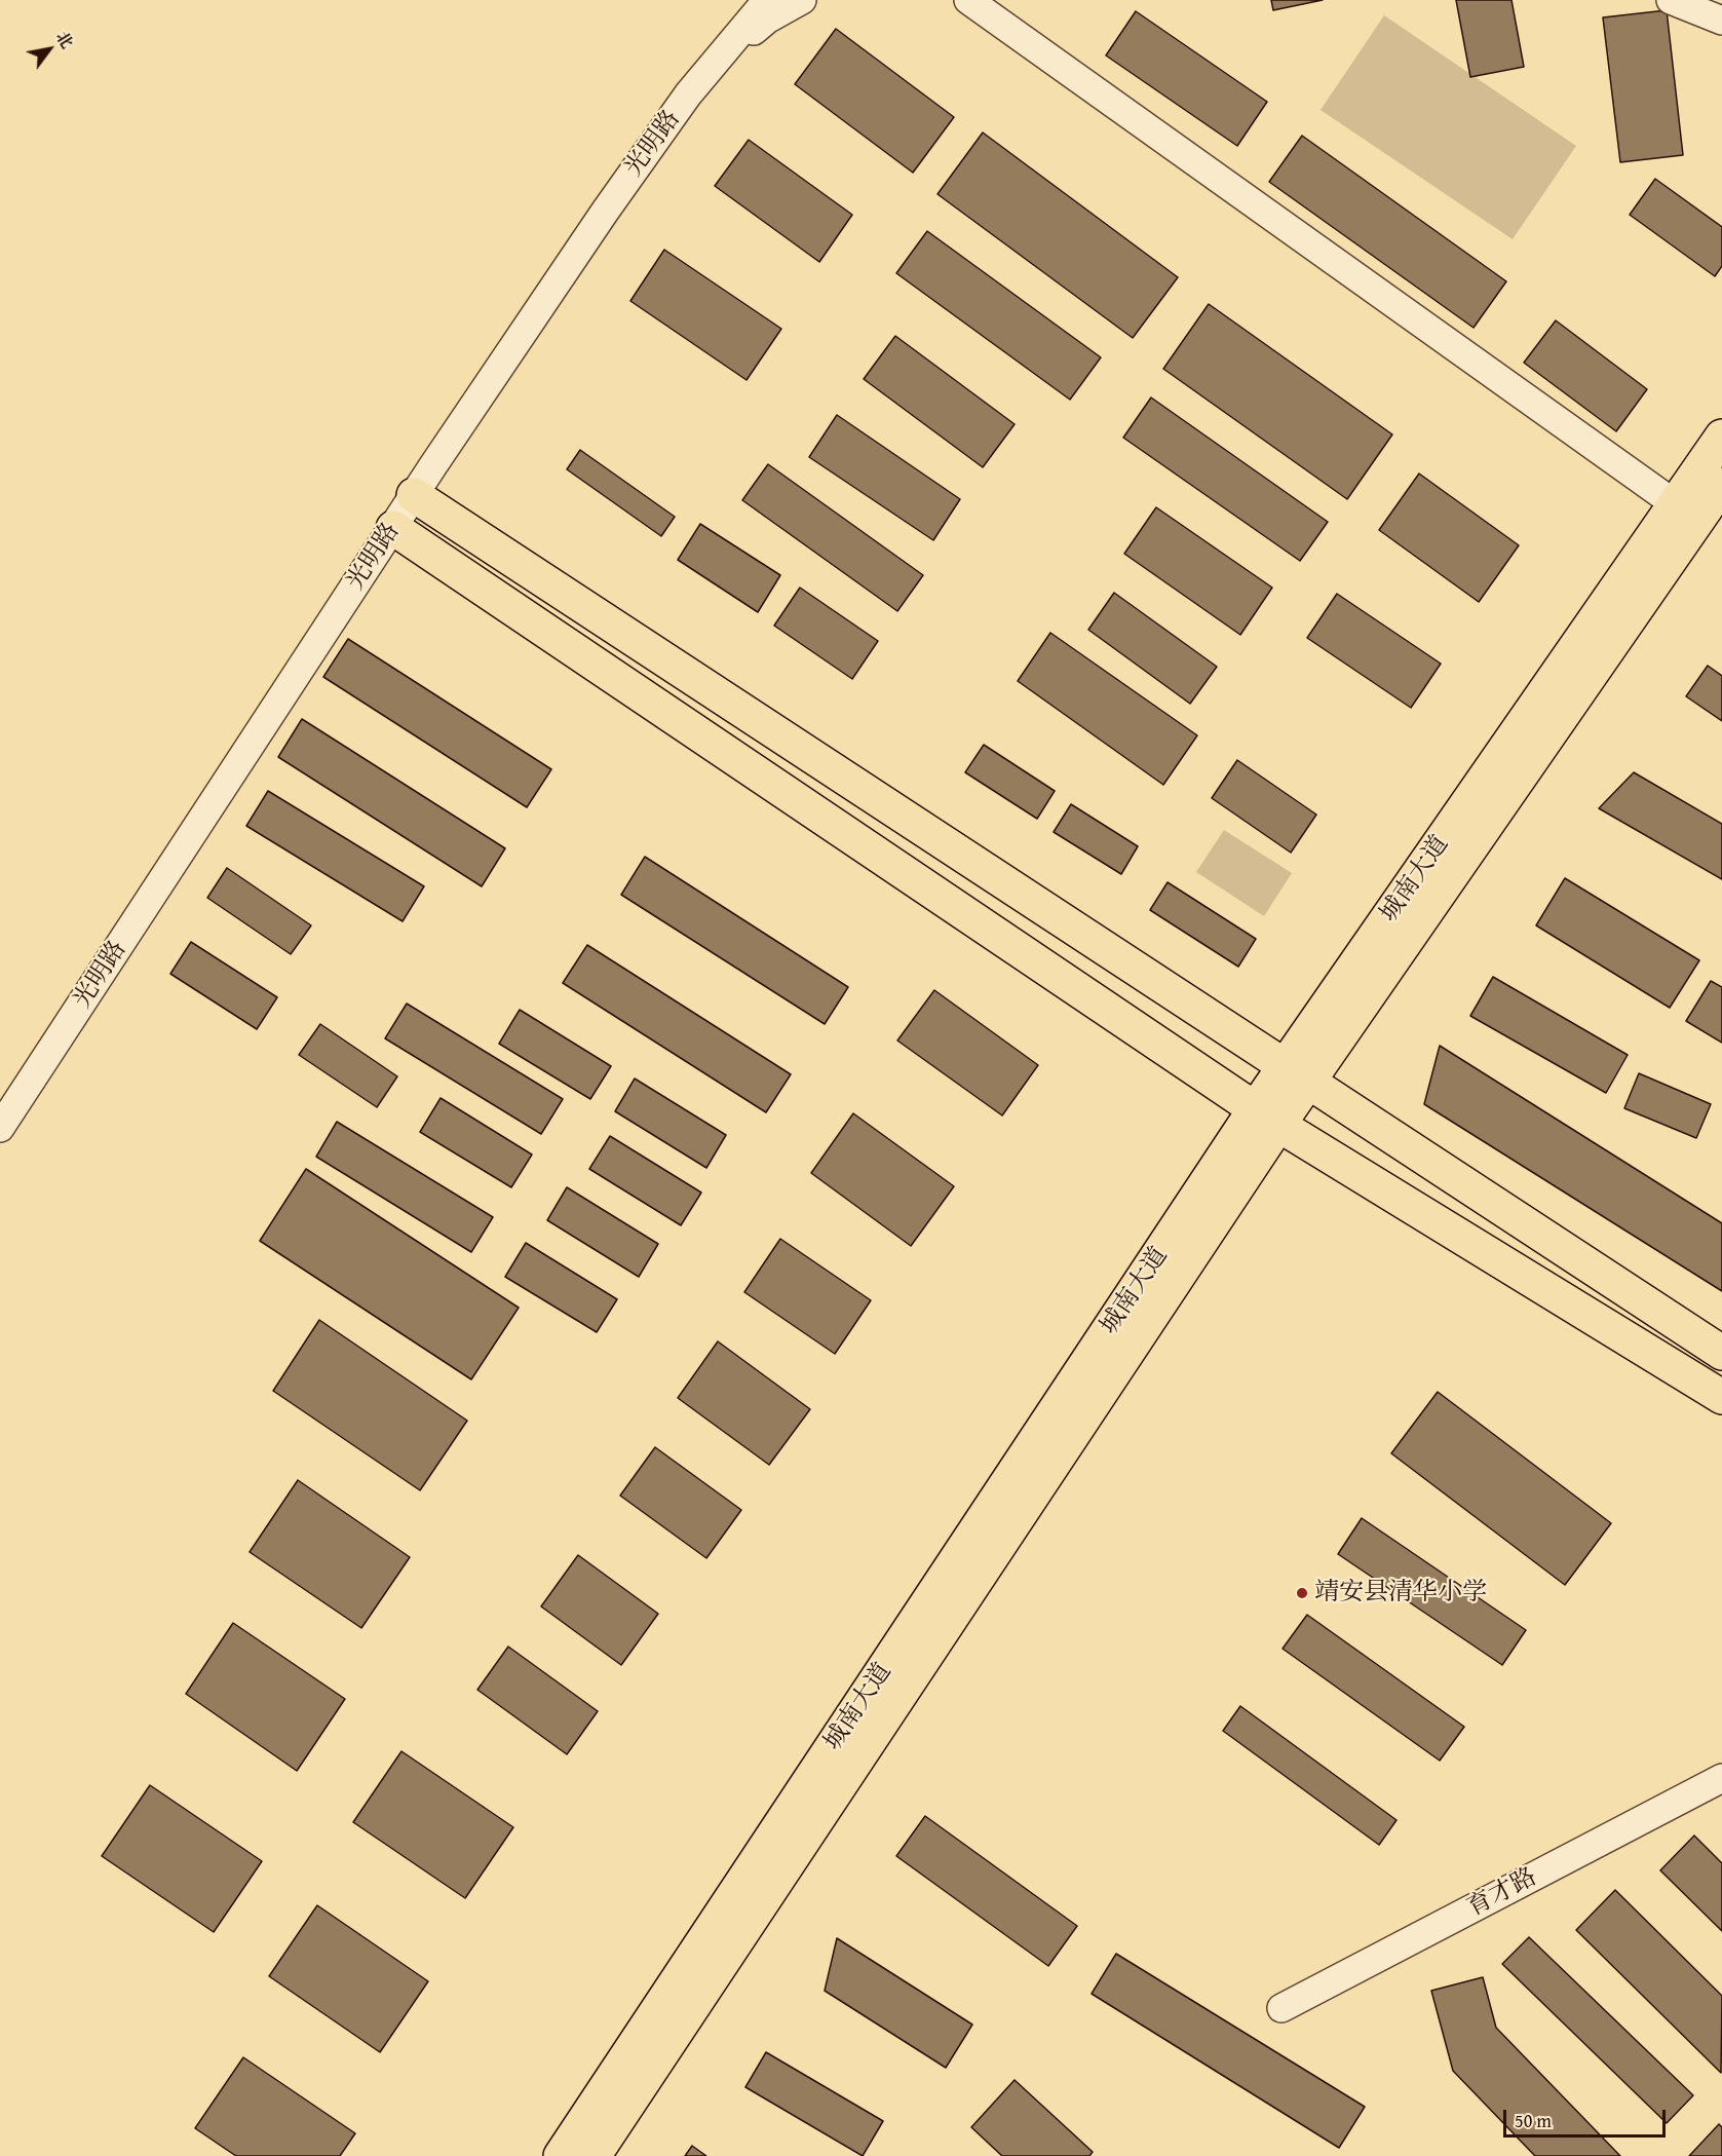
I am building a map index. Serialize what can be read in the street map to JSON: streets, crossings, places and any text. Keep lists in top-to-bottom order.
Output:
{
  "streets": {
    "main road": ["城南大道"],
    "street": ["光明路", "育才路"]
  },
  "places": ["靖安县清华小学"],
  "scale_bar": "50 m",
  "north": "top right"
}
